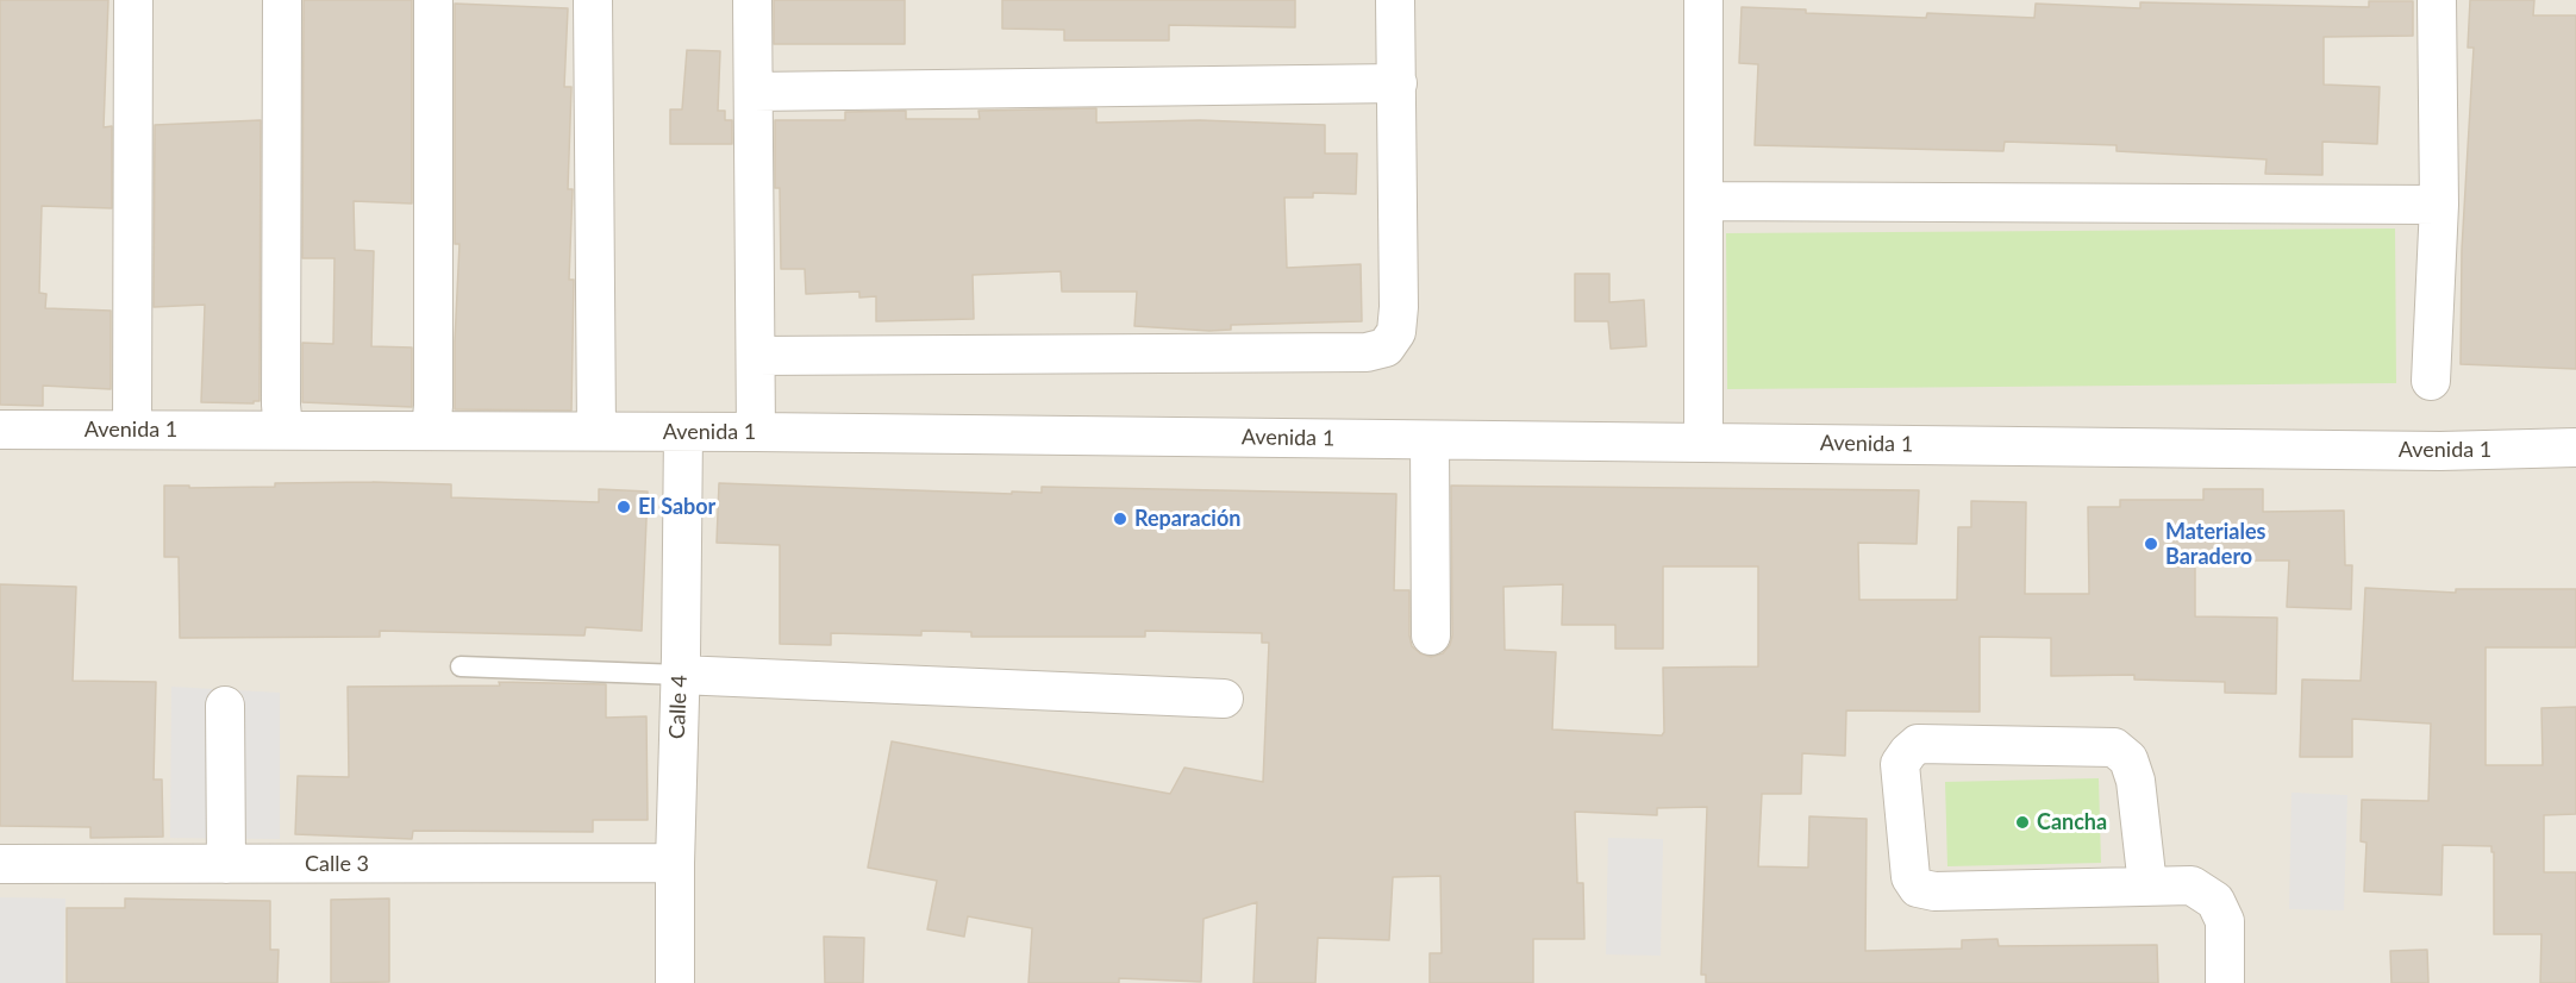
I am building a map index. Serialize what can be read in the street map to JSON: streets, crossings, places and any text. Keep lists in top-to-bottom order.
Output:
{
  "streets": {
    "street": ["Avenida 1", "Calle 4", "Calle 3"]
  },
  "crossings": [
    ["Avenida 1", "Calle 4"],
    ["Calle 4", "Calle 3"]
  ],
  "places": [
    "El Sabor",
    "Reparación",
    "Materiales Baradero",
    "Cancha"
  ]
}
